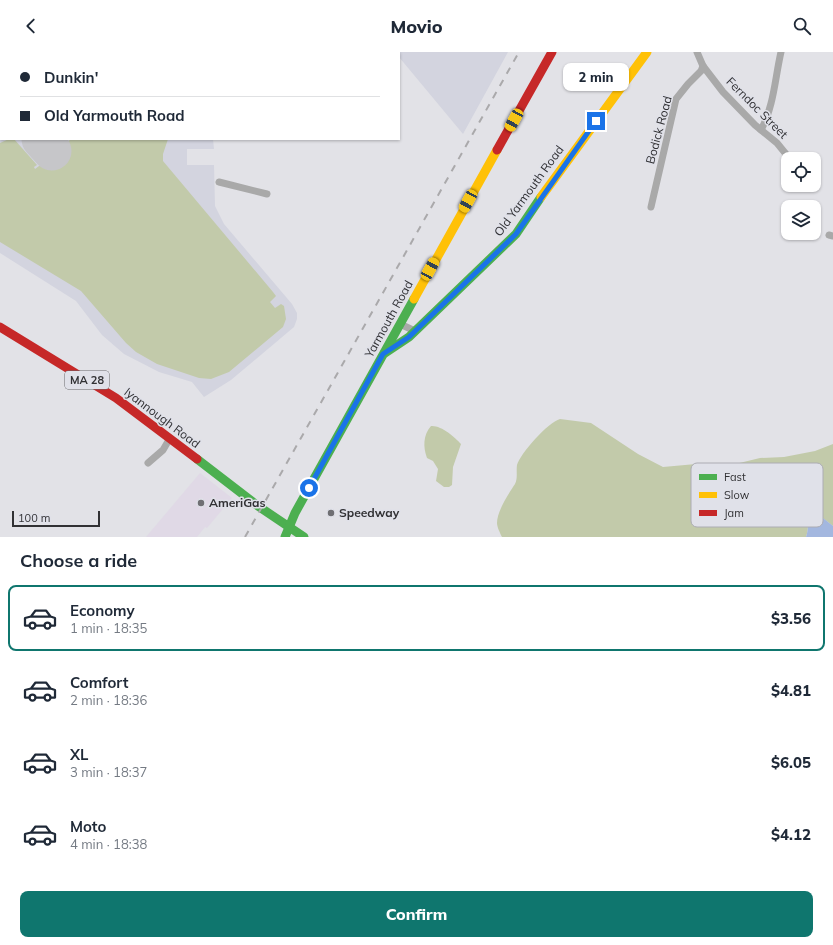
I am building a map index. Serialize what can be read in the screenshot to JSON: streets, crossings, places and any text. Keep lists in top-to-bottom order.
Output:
{
  "streets": {
    "main road": [
      "Old Yarmouth Road",
      "Yarmouth Road",
      "MA 28",
      "Iyannough Road"
    ],
    "street": ["Ferndoc Street", "Bodick Road"]
  },
  "crossings": [
    ["Ferndoc Street", "Bodick Road"],
    ["Old Yarmouth Road", "Yarmouth Road"],
    ["Yarmouth Road", "Iyannough Road"]
  ],
  "places": ["AmeriGas", "Speedway"],
  "legend": ["Fast", "Slow", "Jam"],
  "scale_bar": "100 m",
  "page": {
    "header": "Movio",
    "banner": ["Dunkin'", "Old Yarmouth Road"],
    "bubble": "2 min",
    "scale": "100 m",
    "heading": "Choose a ride",
    "list": [
      {
        "name": "Economy",
        "note": "1 min · 18:35",
        "value": "$3.56"
      },
      {
        "name": "Comfort",
        "note": "2 min · 18:36",
        "value": "$4.81"
      },
      {
        "name": "XL",
        "note": "3 min · 18:37",
        "value": "$6.05"
      },
      {
        "name": "Moto",
        "note": "4 min · 18:38",
        "value": "$4.12"
      }
    ],
    "buttons": "Confirm"
  }
}
